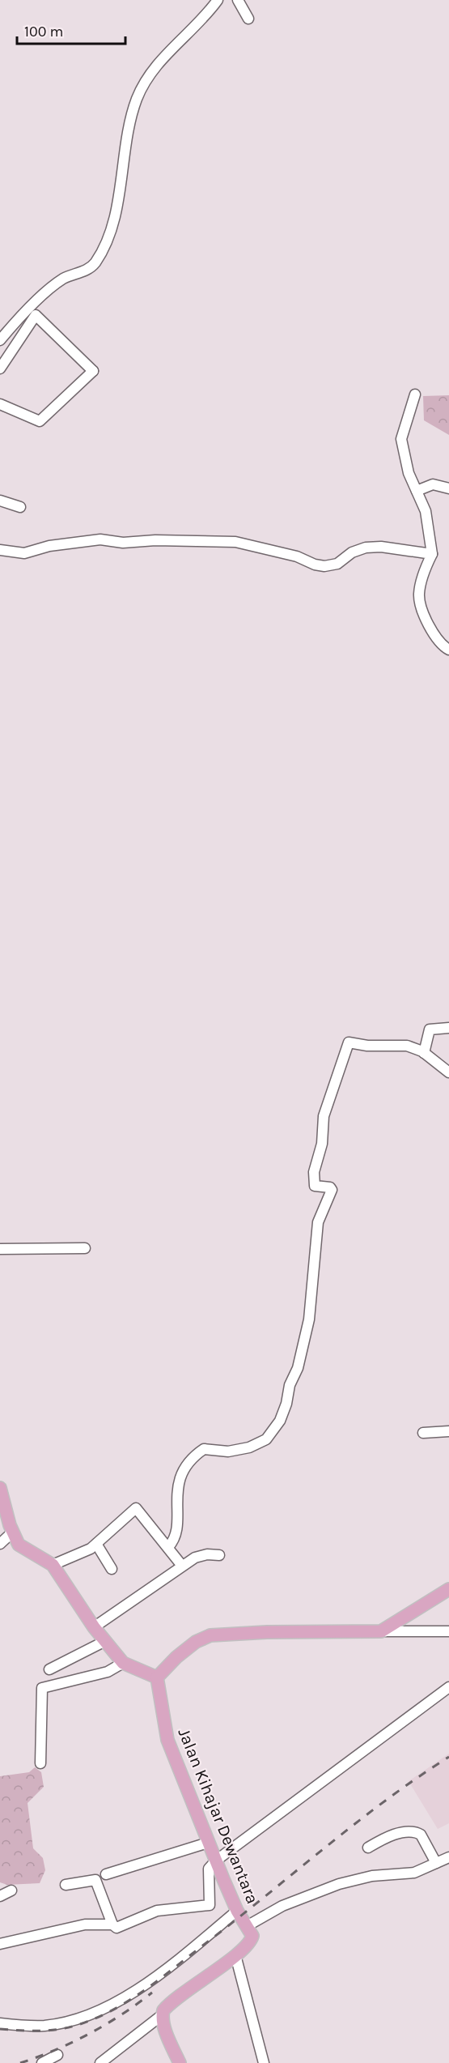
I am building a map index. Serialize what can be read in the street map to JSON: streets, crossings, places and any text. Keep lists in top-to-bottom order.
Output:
{
  "streets": {
    "main road": ["Jalan Kihajar Dewantara"]
  },
  "scale_bar": "100 m"
}
